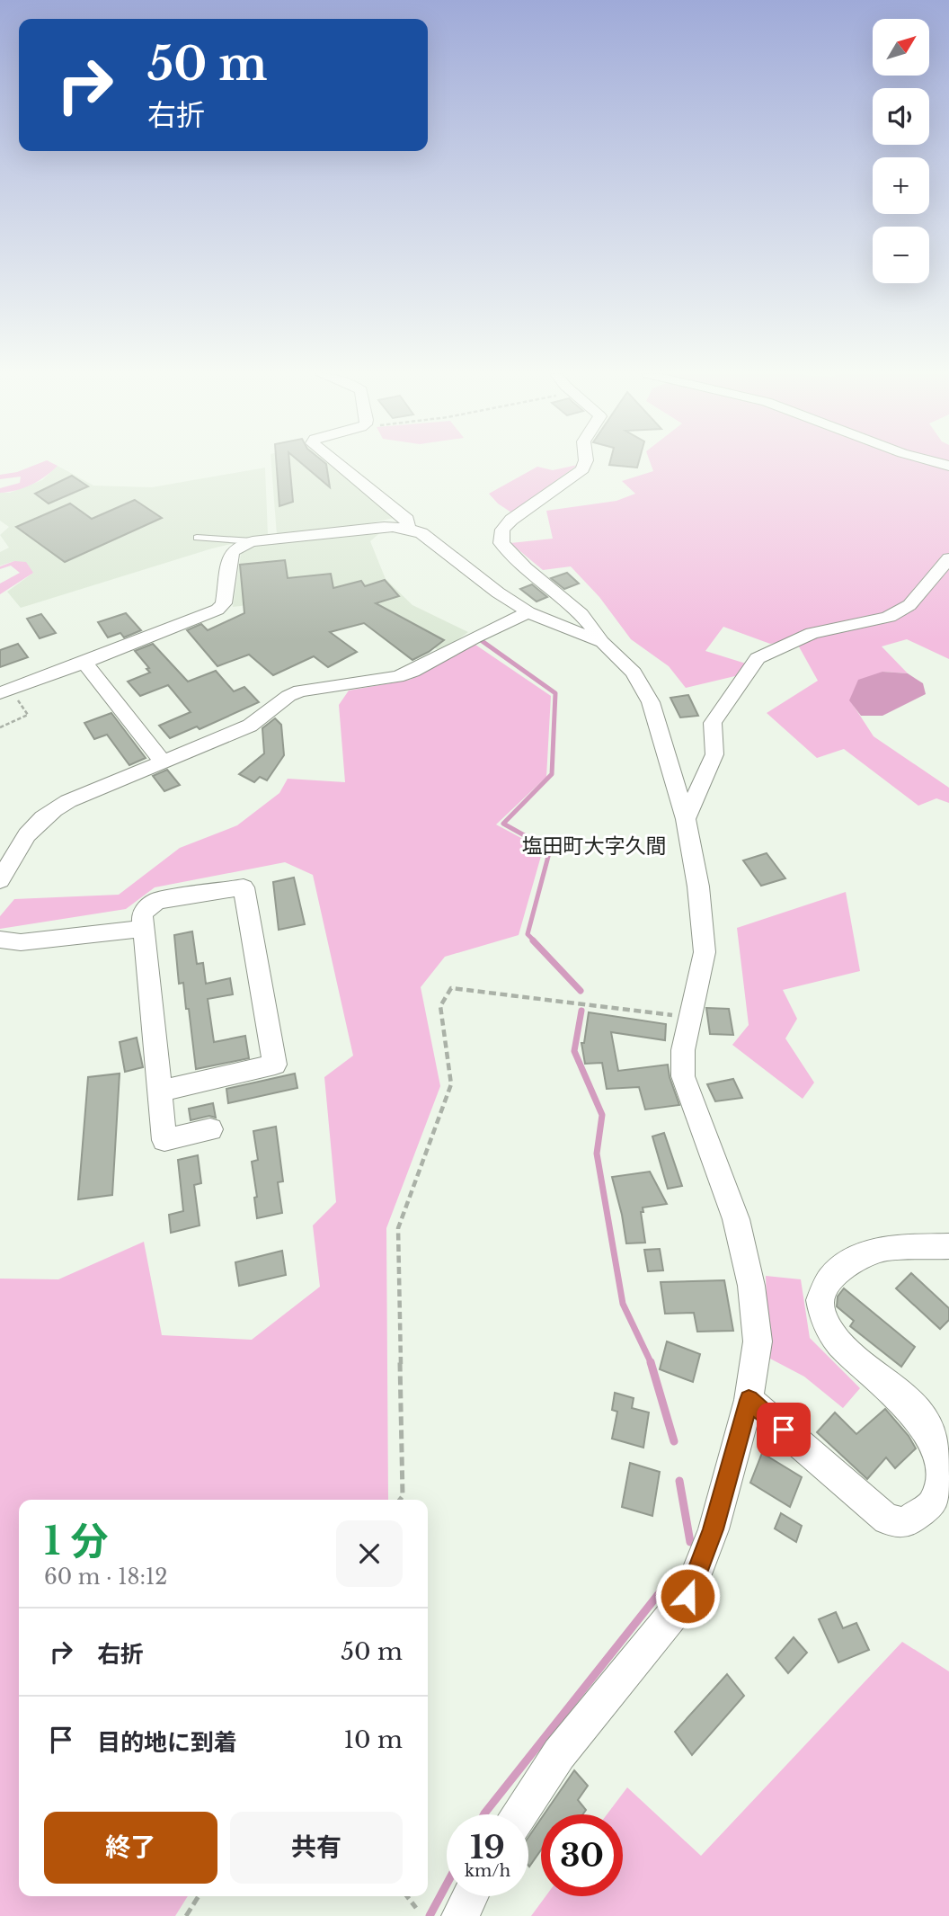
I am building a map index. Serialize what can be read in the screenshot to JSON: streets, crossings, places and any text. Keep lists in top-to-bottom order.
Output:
{
  "districts": ["塩田町大字久間"],
  "north": "top right",
  "page": {
    "map_buttons": ["+", "−"],
    "turn": ["50 m", "右折"],
    "heading": ["1 分", "60 m · 18:12"],
    "list": [
      {
        "name": "右折",
        "value": "50 m"
      },
      {
        "name": "目的地に到着",
        "value": "10 m"
      }
    ],
    "buttons": ["終了", "共有"],
    "speed": "19 km/h",
    "limit": "30"
  }
}
